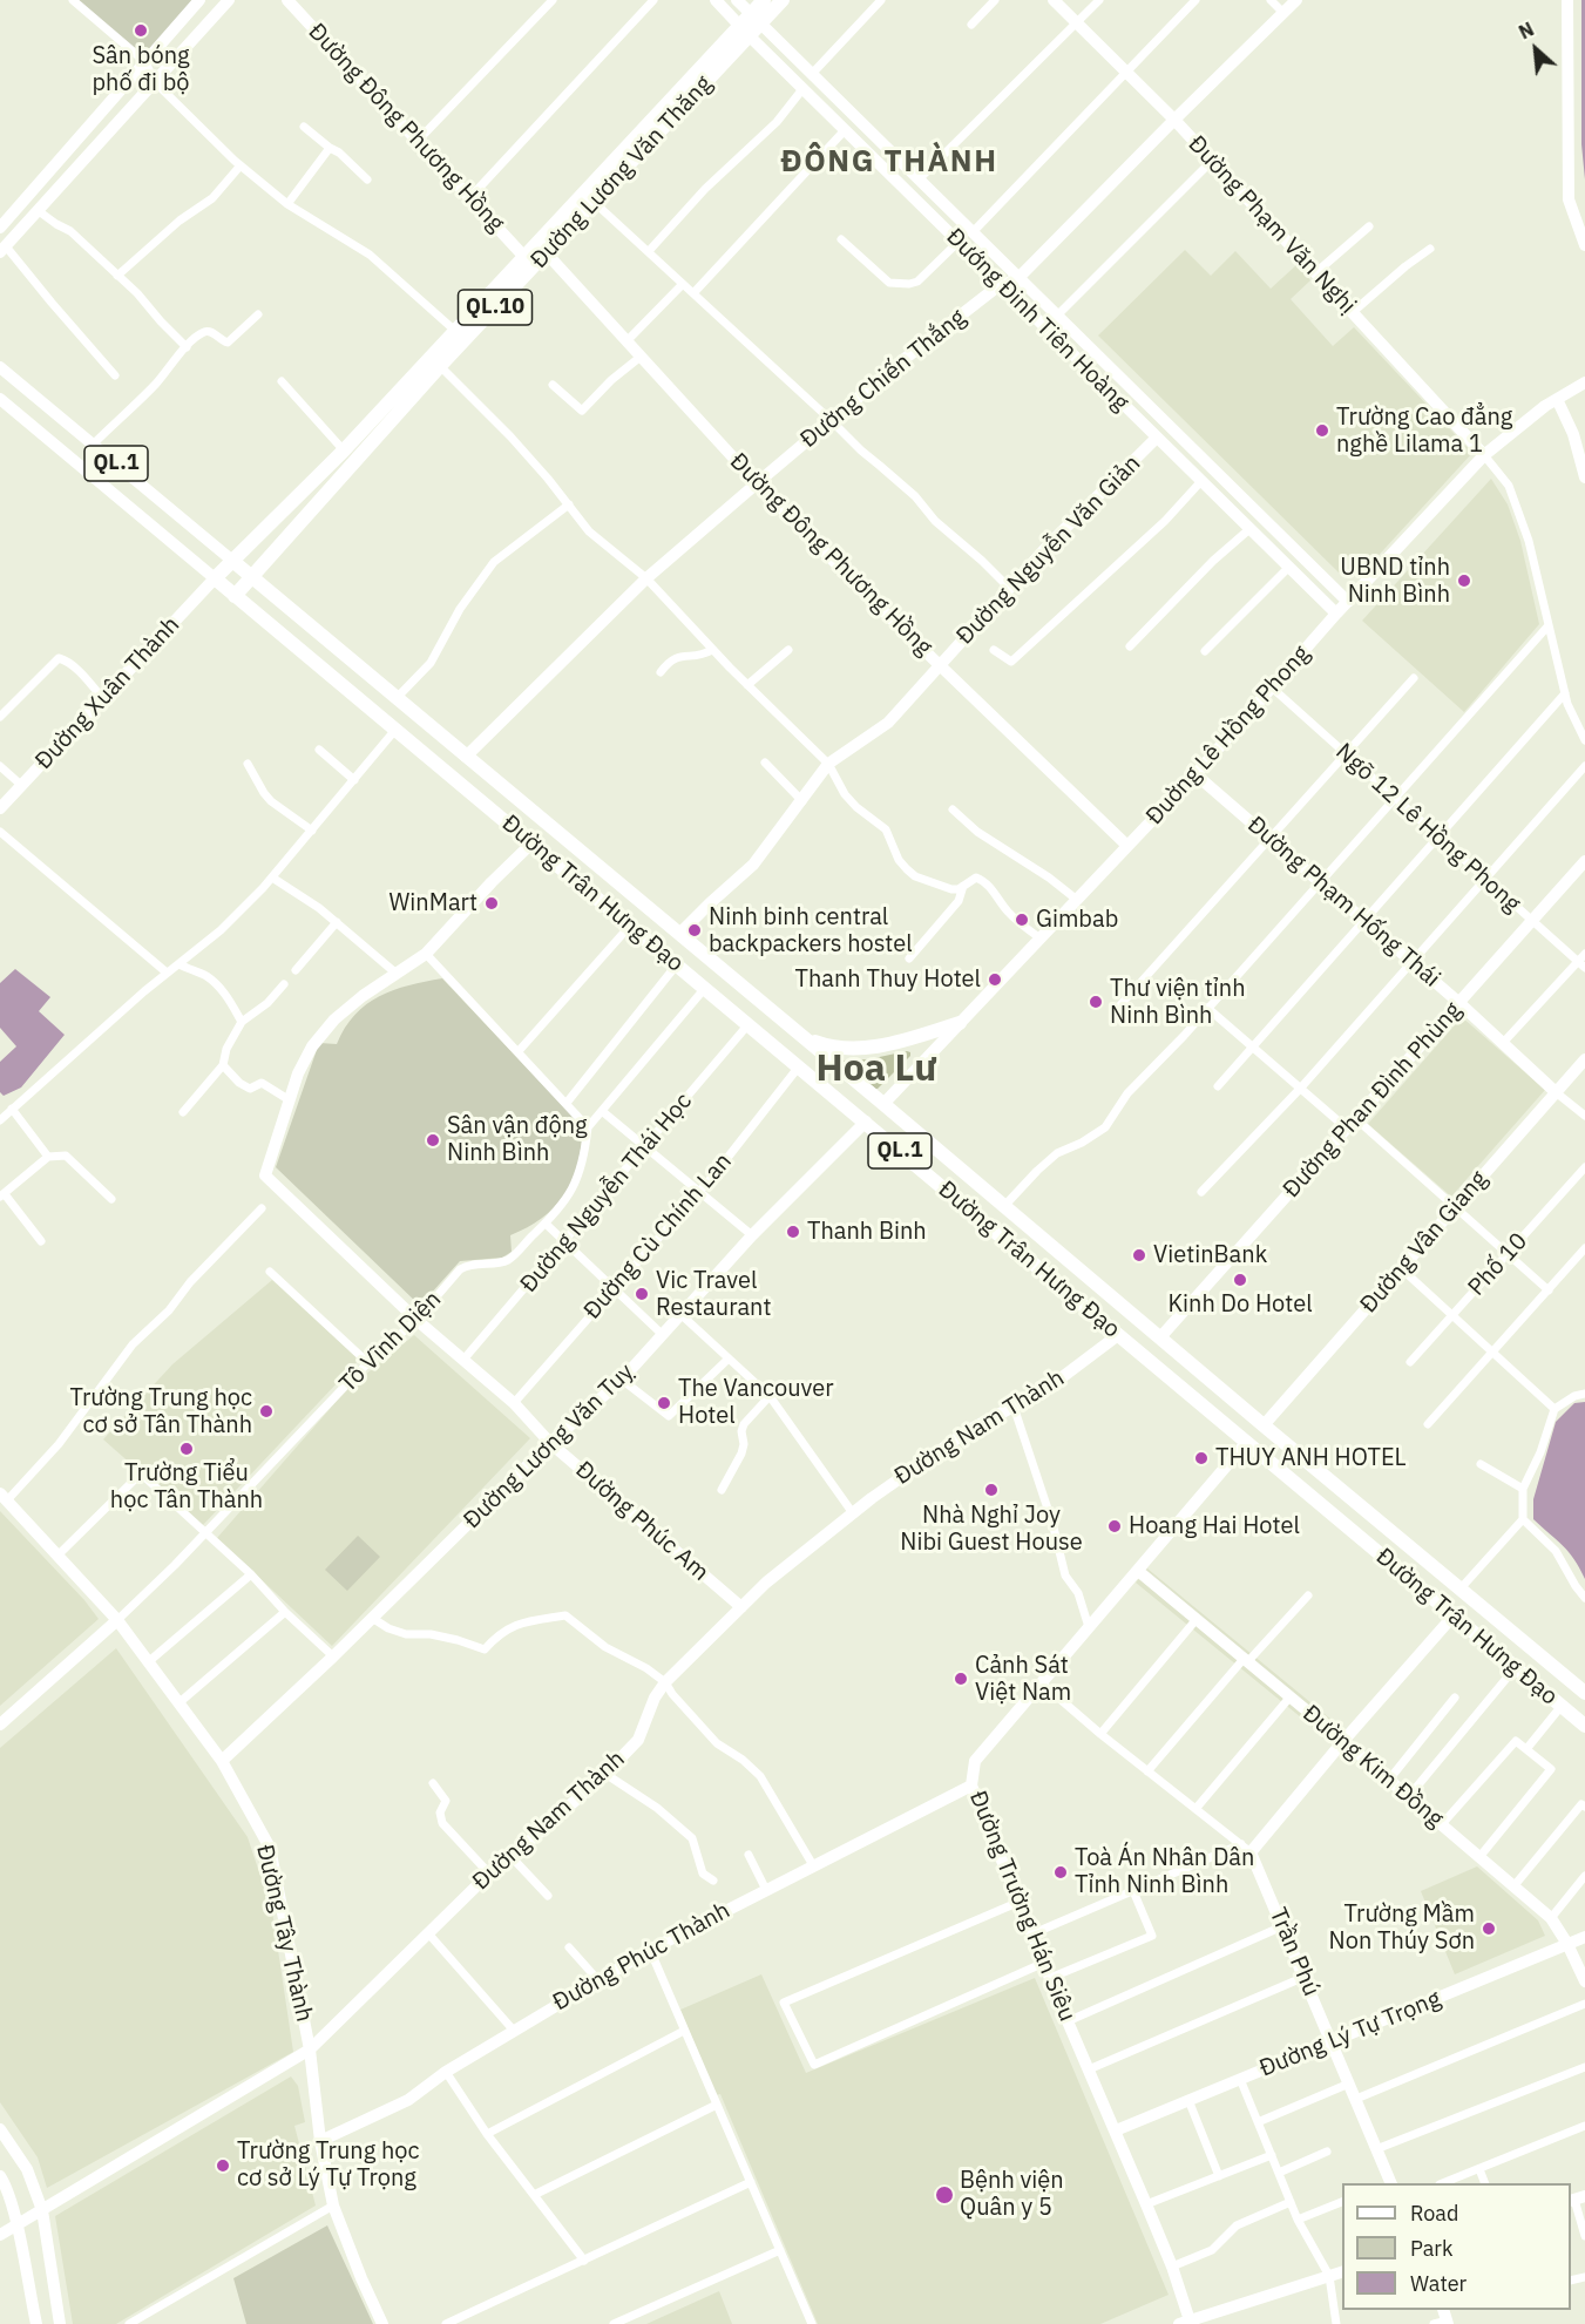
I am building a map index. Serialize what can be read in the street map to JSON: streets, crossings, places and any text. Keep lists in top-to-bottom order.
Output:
{
  "streets": {
    "highway": [
      "Đường Lương Văn Thăng",
      "QL.10",
      "QL.1",
      "Đường Trân Hưng Đạo"
    ],
    "street": [
      "Đường Đông Phương Hồng",
      "Đường Phạm Văn Nghị",
      "Đướng Đinh Tiên Hoàng",
      "Đường Chiến Thắng",
      "Đường Nguyễn Văn Giản",
      "Đường Xuân Thành",
      "Đuờng Lê Hồng Phong",
      "Ngõ 12 Lê Hồng Phong",
      "Đường Phạm Hống Thái",
      "Đường Phan Đình Phùng",
      "Đường Nguyễn Thái Học",
      "Đường Cù Chính Lan",
      "Đường Vân Giang",
      "Phố 10",
      "Tô Vĩnh Diện",
      "Đường Nam Thành",
      "Đường Lương Văn Tuỵ",
      "Đường Phúc Am",
      "Đường Kim Đồng",
      "Đường Trường Hán Siêu",
      "Đường Tây Thành",
      "Trần Phú",
      "Đường Phúc Thành",
      "Đường Lý Tự Trọng"
    ]
  },
  "crossings": [
    ["Đường Đông Phương Hồng", "Đường Lương Văn Thăng"],
    ["Đường Đông Phương Hồng", "Đường Chiến Thắng"],
    ["Đường Đông Phương Hồng", "Đường Nguyễn Văn Giản"],
    ["Đường Đông Phương Hồng", "Đuờng Lê Hồng Phong"],
    ["Đường Lương Văn Thăng", "Đướng Đinh Tiên Hoàng"],
    ["Đường Lương Văn Thăng", "QL.1"],
    ["Đường Lương Văn Thăng", "Đường Xuân Thành"],
    ["Đường Lương Văn Thăng", "Đường Trân Hưng Đạo"],
    ["Đường Phạm Văn Nghị", "Đường Chiến Thắng"],
    ["Đường Phạm Văn Nghị", "Đuờng Lê Hồng Phong"],
    ["Đướng Đinh Tiên Hoàng", "Đường Chiến Thắng"],
    ["Đướng Đinh Tiên Hoàng", "Đường Nguyễn Văn Giản"],
    ["Đướng Đinh Tiên Hoàng", "Đuờng Lê Hồng Phong"],
    ["Đường Chiến Thắng", "Đường Trân Hưng Đạo"],
    ["QL.1", "Đường Xuân Thành"],
    ["QL.1", "Đường Trân Hưng Đạo"],
    ["Đường Nguyễn Văn Giản", "Đường Trân Hưng Đạo"],
    ["Đường Xuân Thành", "Đường Trân Hưng Đạo"],
    ["Đuờng Lê Hồng Phong", "Ngõ 12 Lê Hồng Phong"],
    ["Đuờng Lê Hồng Phong", "Đường Trân Hưng Đạo"],
    ["Đuờng Lê Hồng Phong", "Đường Phạm Hống Thái"],
    ["Ngõ 12 Lê Hồng Phong", "Đường Phan Đình Phùng"],
    ["Đường Trân Hưng Đạo", "Đường Phan Đình Phùng"],
    ["Đường Trân Hưng Đạo", "Đường Nguyễn Thái Học"],
    ["Đường Trân Hưng Đạo", "Đường Cù Chính Lan"],
    ["Đường Trân Hưng Đạo", "Đường Vân Giang"],
    ["Đường Trân Hưng Đạo", "Đường Nam Thành"],
    ["Đường Trân Hưng Đạo", "Đường Lương Văn Tuỵ"],
    ["Đường Trân Hưng Đạo", "Đường Trường Hán Siêu"],
    ["Đường Phạm Hống Thái", "Đường Phan Đình Phùng"],
    ["Đường Phạm Hống Thái", "Đường Vân Giang"],
    ["Đường Nguyễn Thái Học", "Đường Phúc Am"],
    ["Đường Cù Chính Lan", "Đường Phúc Am"],
    ["Tô Vĩnh Diện", "Đường Phúc Am"],
    ["Tô Vĩnh Diện", "Đường Tây Thành"],
    ["Đường Nam Thành", "Đường Phúc Am"],
    ["Đường Nam Thành", "Đường Tây Thành"],
    ["Đường Lương Văn Tuỵ", "Đường Phúc Am"],
    ["Đường Lương Văn Tuỵ", "Đường Tây Thành"],
    ["Đường Kim Đồng", "Đường Trường Hán Siêu"],
    ["Đường Kim Đồng", "Đường Lý Tự Trọng"],
    ["Đường Trường Hán Siêu", "Đường Phúc Thành"],
    ["Đường Trường Hán Siêu", "Đường Lý Tự Trọng"],
    ["Đường Tây Thành", "Đường Phúc Thành"],
    ["Trần Phú", "Đường Lý Tự Trọng"]
  ],
  "districts": ["ĐÔNG THÀNH", "Hoa Lư"],
  "places": [
    "Sân bóng phố đi bộ",
    "Trường Cao đẳng nghề Lilama 1",
    "UBND tỉnh Ninh Bình",
    "WinMart",
    "Gimbab",
    "Ninh binh central backpackers hostel",
    "Thanh Thuy Hotel",
    "Thư viện tỉnh Ninh Bình",
    "Sân vận động Ninh Bình",
    "Thanh Binh",
    "VietinBank",
    "Kinh Do Hotel",
    "Vic Travel Restaurant",
    "The Vancouver Hotel",
    "Trường Trung học cơ sở Tân Thành",
    "Trường Tiểu học Tân Thành",
    "THUY ANH HOTEL",
    "Nhà Nghỉ Joy Nibi Guest House",
    "Hoang Hai Hotel",
    "Cảnh Sát Việt Nam",
    "Toà Án Nhân Dân Tỉnh Ninh Bình",
    "Trường Mầm Non Thúy Sơn",
    "Trường Trung học cơ sở Lý Tự Trọng",
    "Bệnh viện Quân y 5"
  ],
  "legend": ["Road", "Park", "Water"],
  "north": "top left"
}
